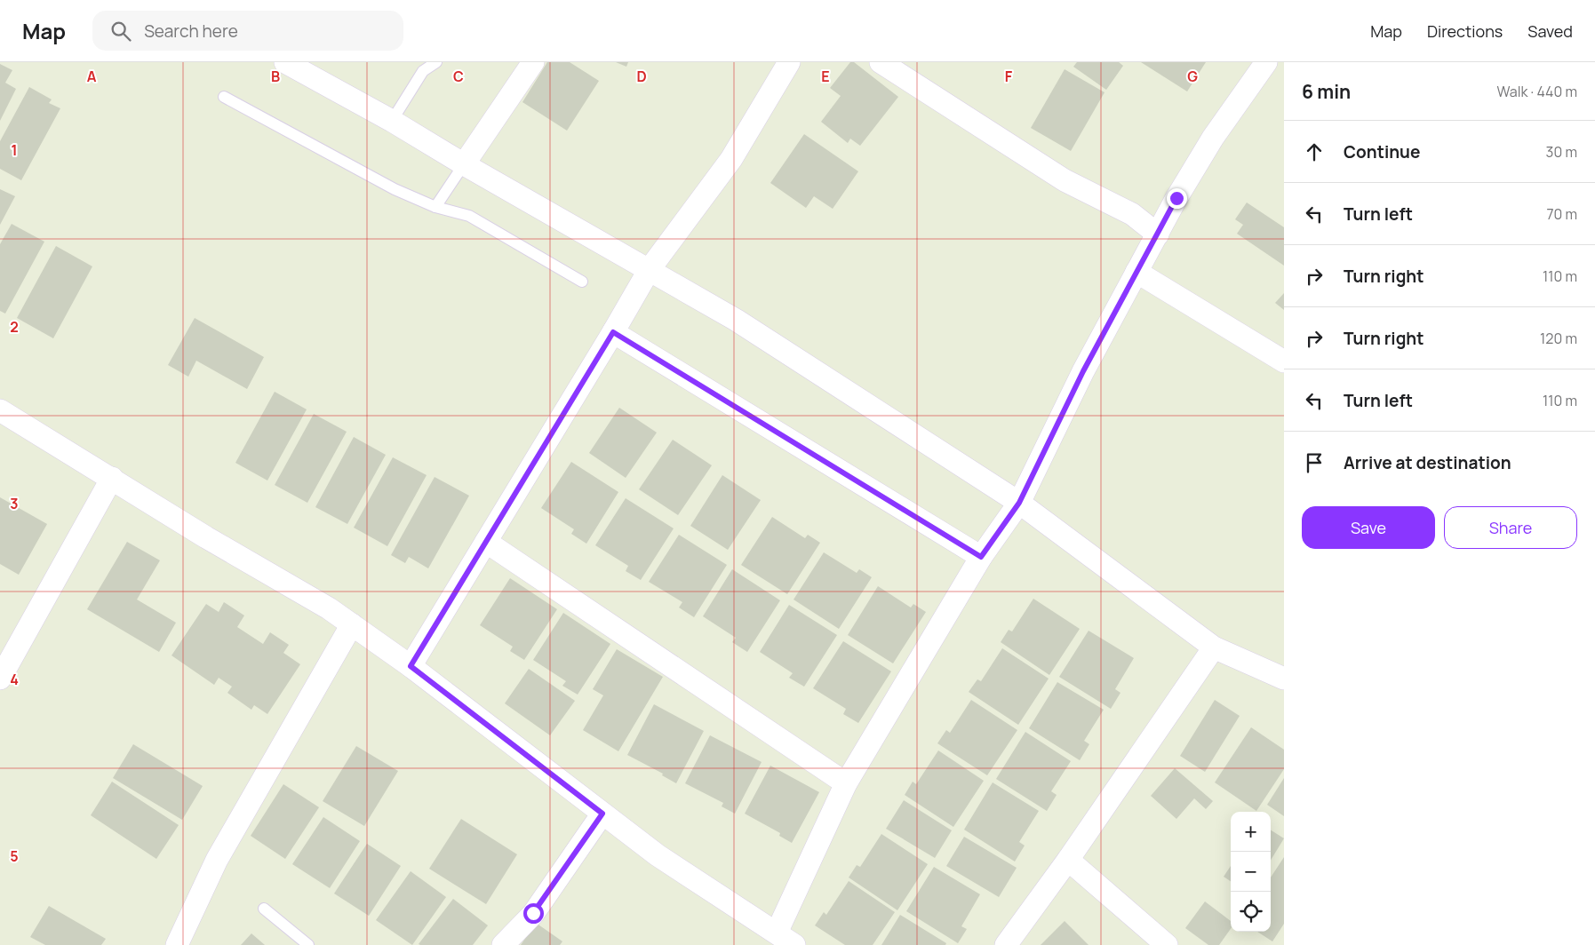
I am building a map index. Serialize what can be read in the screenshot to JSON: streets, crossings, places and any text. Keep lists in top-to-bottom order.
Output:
{
  "page": {
    "header": "Map",
    "search": "Search here",
    "nav": ["Map", "Directions", "Saved"],
    "heading": ["6 min", "Walk · 440 m"],
    "list": [
      ["Continue", "30 m"],
      ["Turn left", "70 m"],
      ["Turn right", "110 m"],
      ["Turn right", "120 m"],
      ["Turn left", "110 m"],
      "Arrive at destination"
    ],
    "buttons": ["Save", "Share"],
    "map_buttons": ["+", "−"]
  },
  "grid": {
    "columns": [
      "A",
      "B",
      "C",
      "D",
      "E",
      "F",
      "G"
    ],
    "rows": [
      "1",
      "2",
      "3",
      "4",
      "5"
    ]
  }
}
